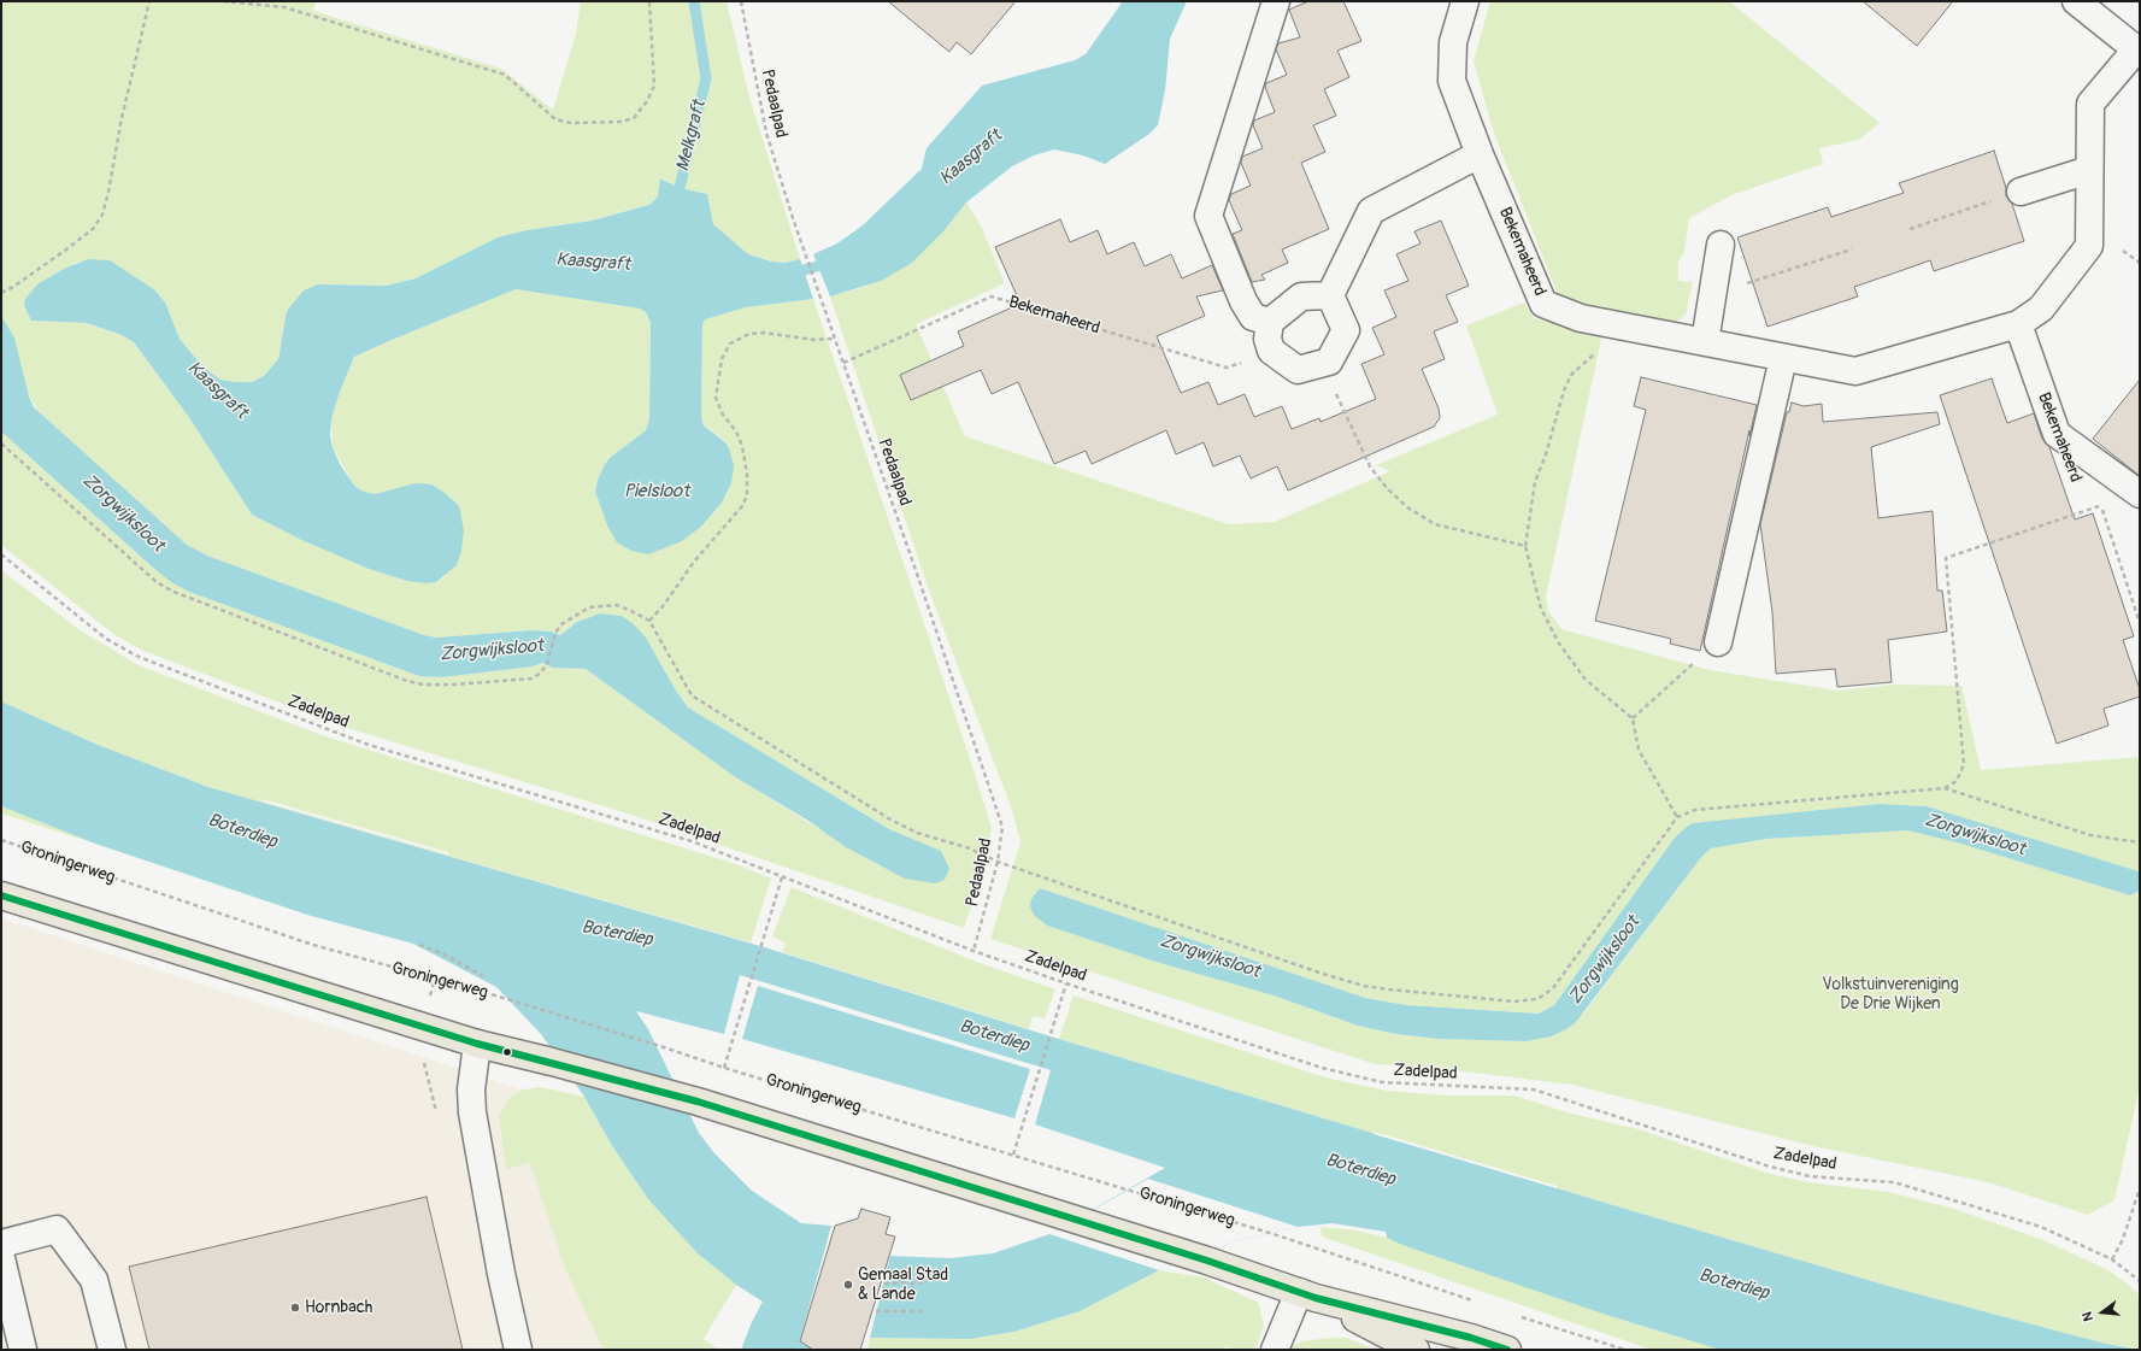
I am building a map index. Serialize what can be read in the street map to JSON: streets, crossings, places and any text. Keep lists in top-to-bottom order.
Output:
{
  "streets": {
    "street": ["Bekemaheerd"],
    "path": ["Pedaalpad", "Zadelpad", "Groningerweg"]
  },
  "crossings": [
    ["Pedaalpad", "Bekemaheerd"],
    ["Pedaalpad", "Zadelpad"]
  ],
  "water": [
    "Melkgraft",
    "Kaasgraft",
    "Pielsloot",
    "Zorgwijksloot",
    "Boterdiep"
  ],
  "parks": ["Volkstuinvereniging De Drie Wijken"],
  "places": ["Gemaal Stad & Lande", "Hornbach"],
  "north": "left"
}
